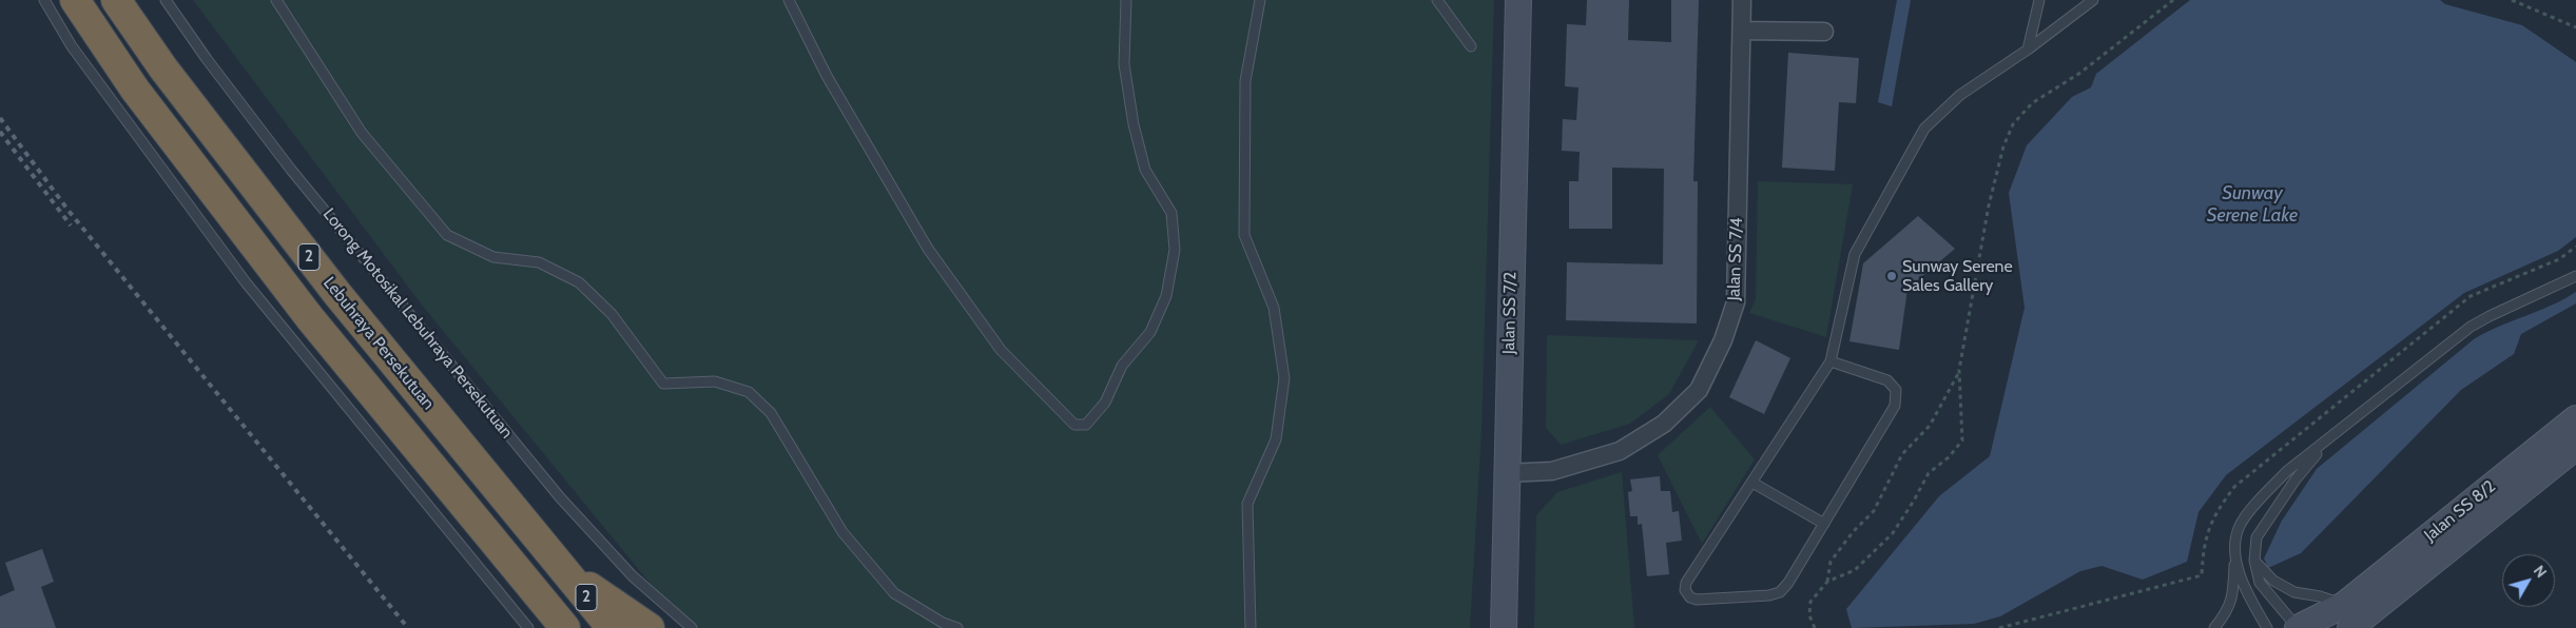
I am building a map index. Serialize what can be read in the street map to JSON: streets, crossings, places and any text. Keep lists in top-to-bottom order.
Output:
{
  "streets": {
    "highway": ["2", "Lebuhraya Persekutuan"],
    "main road": ["Jalan SS 7/2", "Jalan SS 8/2"],
    "street": ["Jalan SS 7/4"],
    "lane": ["Lorong Motosikal Lebuhraya Persekutuan"]
  },
  "crossings": [
    ["Jalan SS 7/4", "Jalan SS 7/2"]
  ],
  "water": ["Sunway Serene Lake"],
  "places": ["Sunway Serene Sales Gallery"],
  "north": "top right"
}
